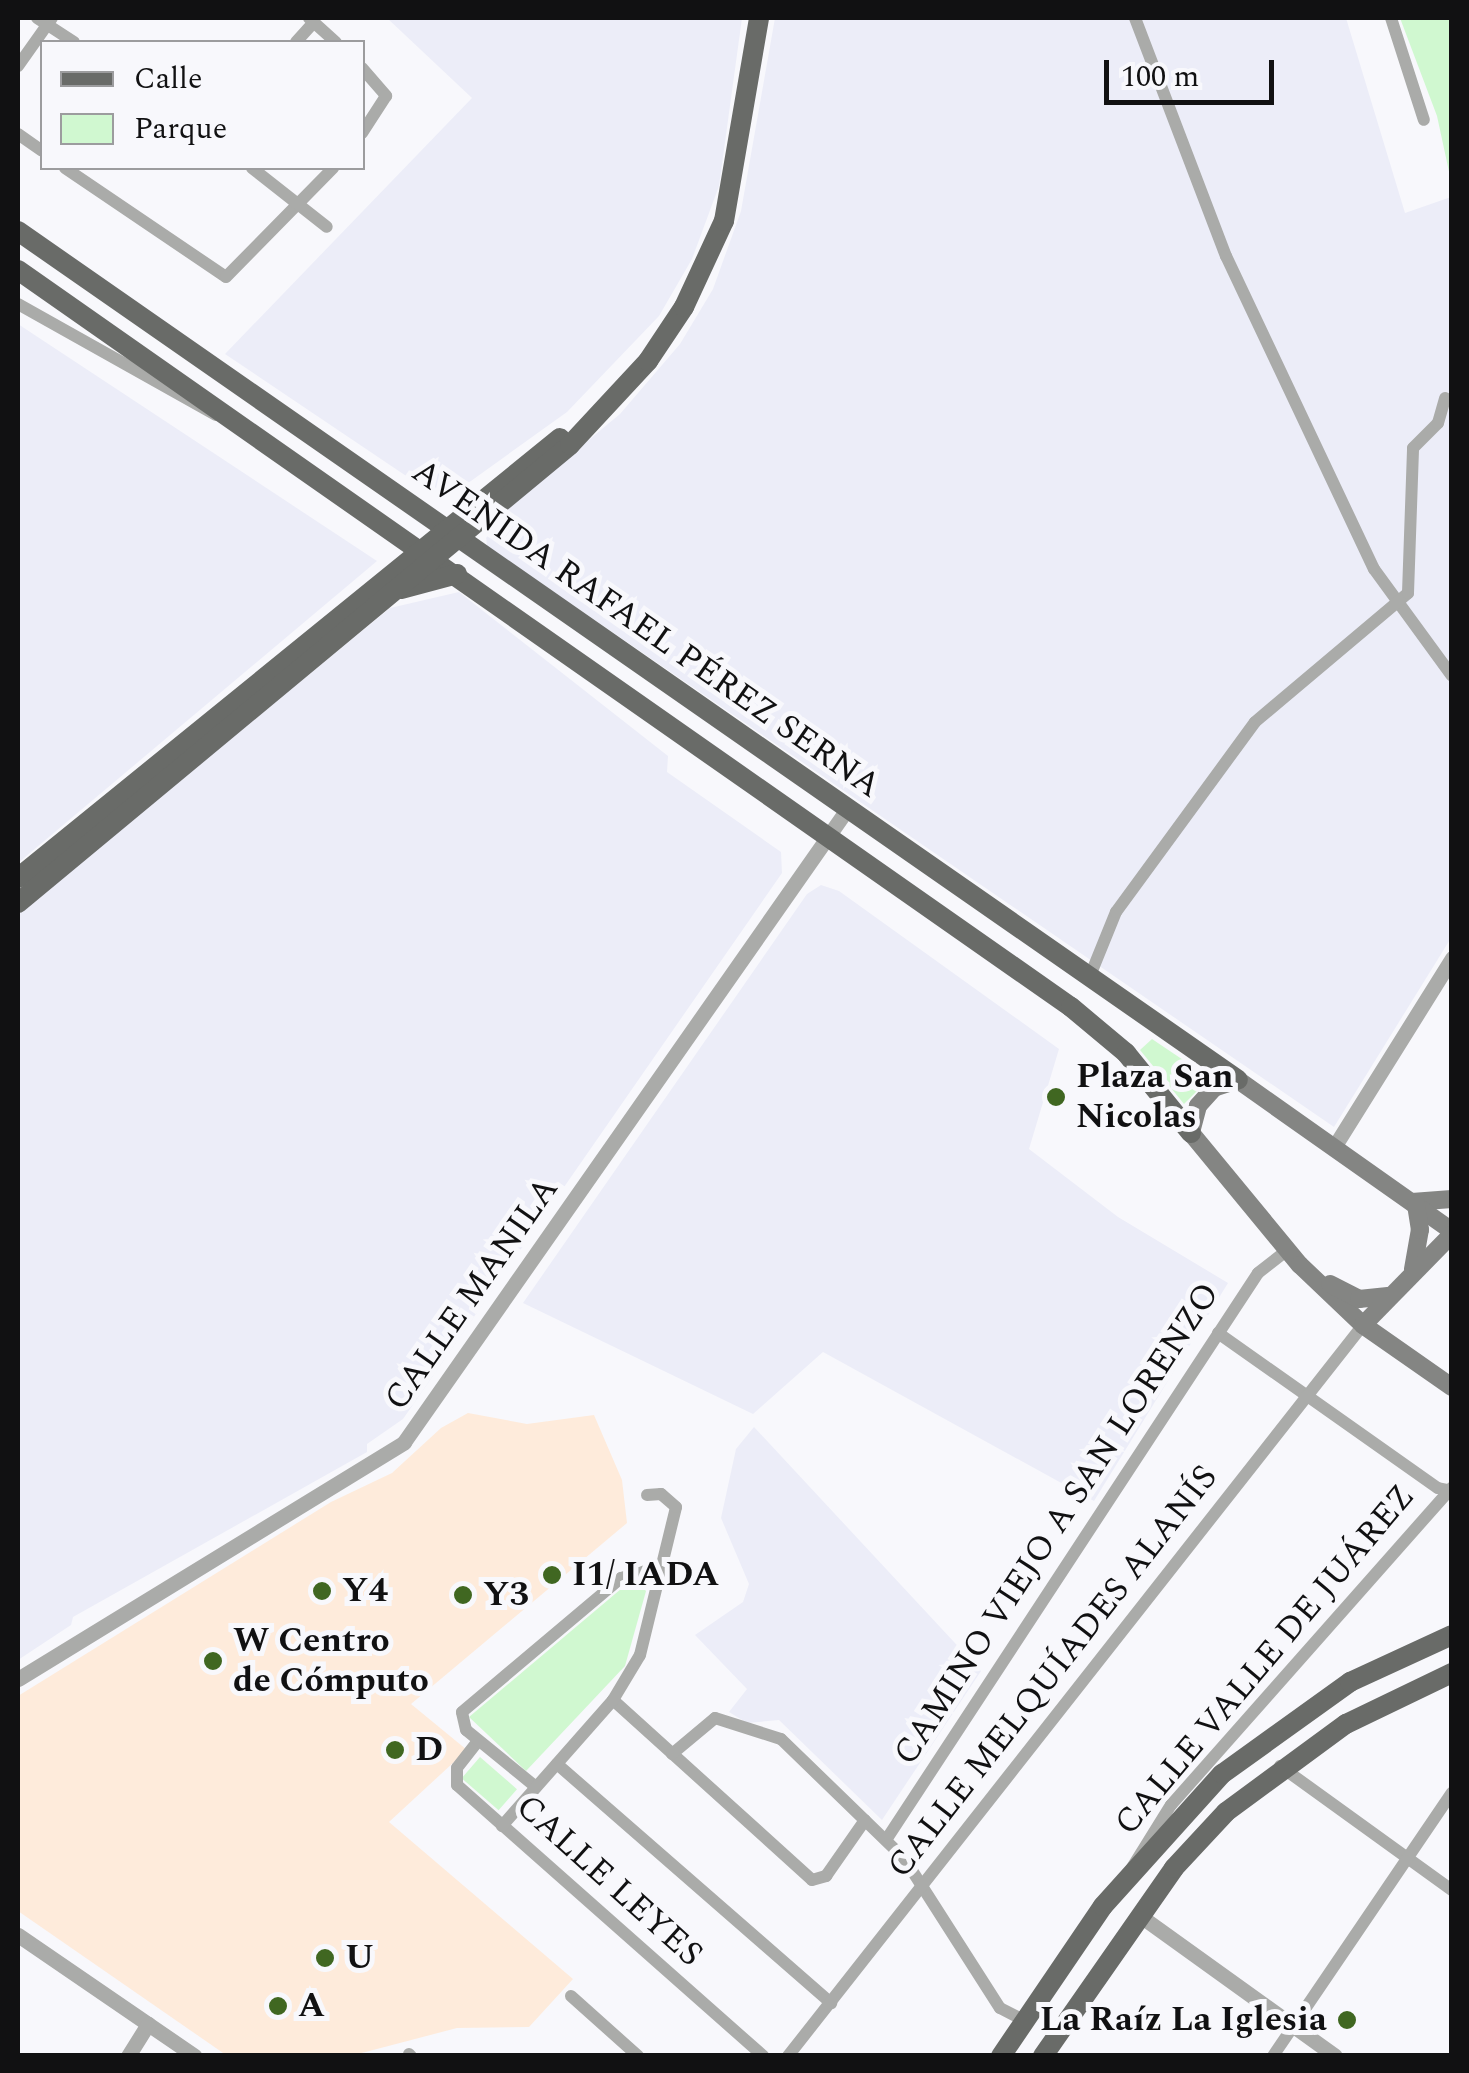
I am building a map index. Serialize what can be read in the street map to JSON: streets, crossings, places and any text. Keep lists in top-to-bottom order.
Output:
{
  "streets": {
    "main road": ["AVENIDA RAFAEL PÉREZ SERNA"],
    "street": [
      "CALLE MANILA",
      "CAMINO VIEJO A SAN LORENZO",
      "CALLE VALLE DE JUÁREZ",
      "CALLE MELQUÍADES ALANÍS",
      "CALLE LEYES"
    ]
  },
  "crossings": [
    ["AVENIDA RAFAEL PÉREZ SERNA", "CALLE MANILA"]
  ],
  "places": [
    "Plaza San Nicolas",
    "I1/ IADA",
    "Y4",
    "Y3",
    "W Centro de Cómputo",
    "D",
    "U",
    "A",
    "La Raíz La Iglesia"
  ],
  "legend": ["Calle", "Parque"],
  "scale_bar": "100 m"
}
